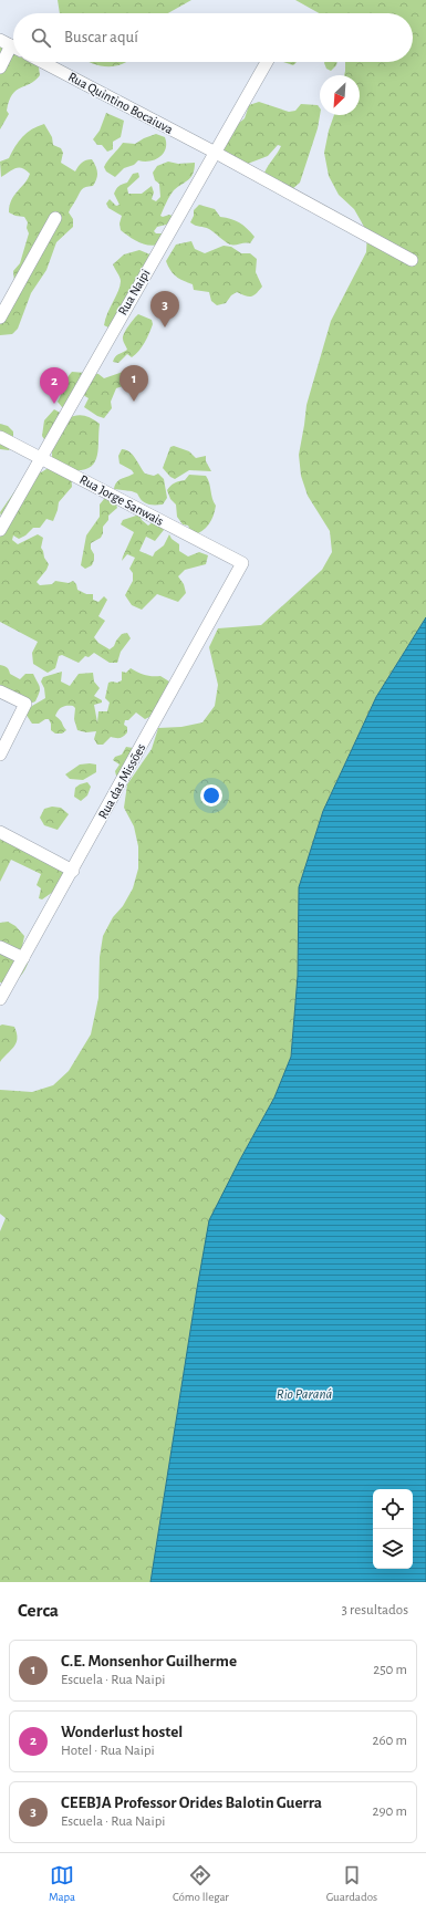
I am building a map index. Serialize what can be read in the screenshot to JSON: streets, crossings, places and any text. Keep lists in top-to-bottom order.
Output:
{
  "streets": {
    "street": [
      "Rua Quintino Bocaiuva",
      "Rua Naipi",
      "Rua Jorge Sanwais",
      "Rua das Missões"
    ]
  },
  "crossings": [
    ["Rua Quintino Bocaiuva", "Rua Naipi"],
    ["Rua Naipi", "Rua Jorge Sanwais"],
    ["Rua Jorge Sanwais", "Rua das Missões"]
  ],
  "water": ["Rio Paraná"],
  "north": "bottom left",
  "page": {
    "search": "Buscar aquí",
    "pins": ["3", "1", "2"],
    "heading": ["Cerca", "3 resultados"],
    "list": [
      {
        "mark": "1",
        "name": "C.E. Monsenhor Guilherme",
        "note": "Escuela · Rua Naipi",
        "value": "250 m"
      },
      {
        "mark": "2",
        "name": "Wonderlust hostel",
        "note": "Hotel · Rua Naipi",
        "value": "260 m"
      },
      {
        "mark": "3",
        "name": "CEEBJA Professor Orides Balotin Guerra",
        "note": "Escuela · Rua Naipi",
        "value": "290 m"
      }
    ],
    "nav": ["Mapa", "Cómo llegar", "Guardados"]
  }
}
